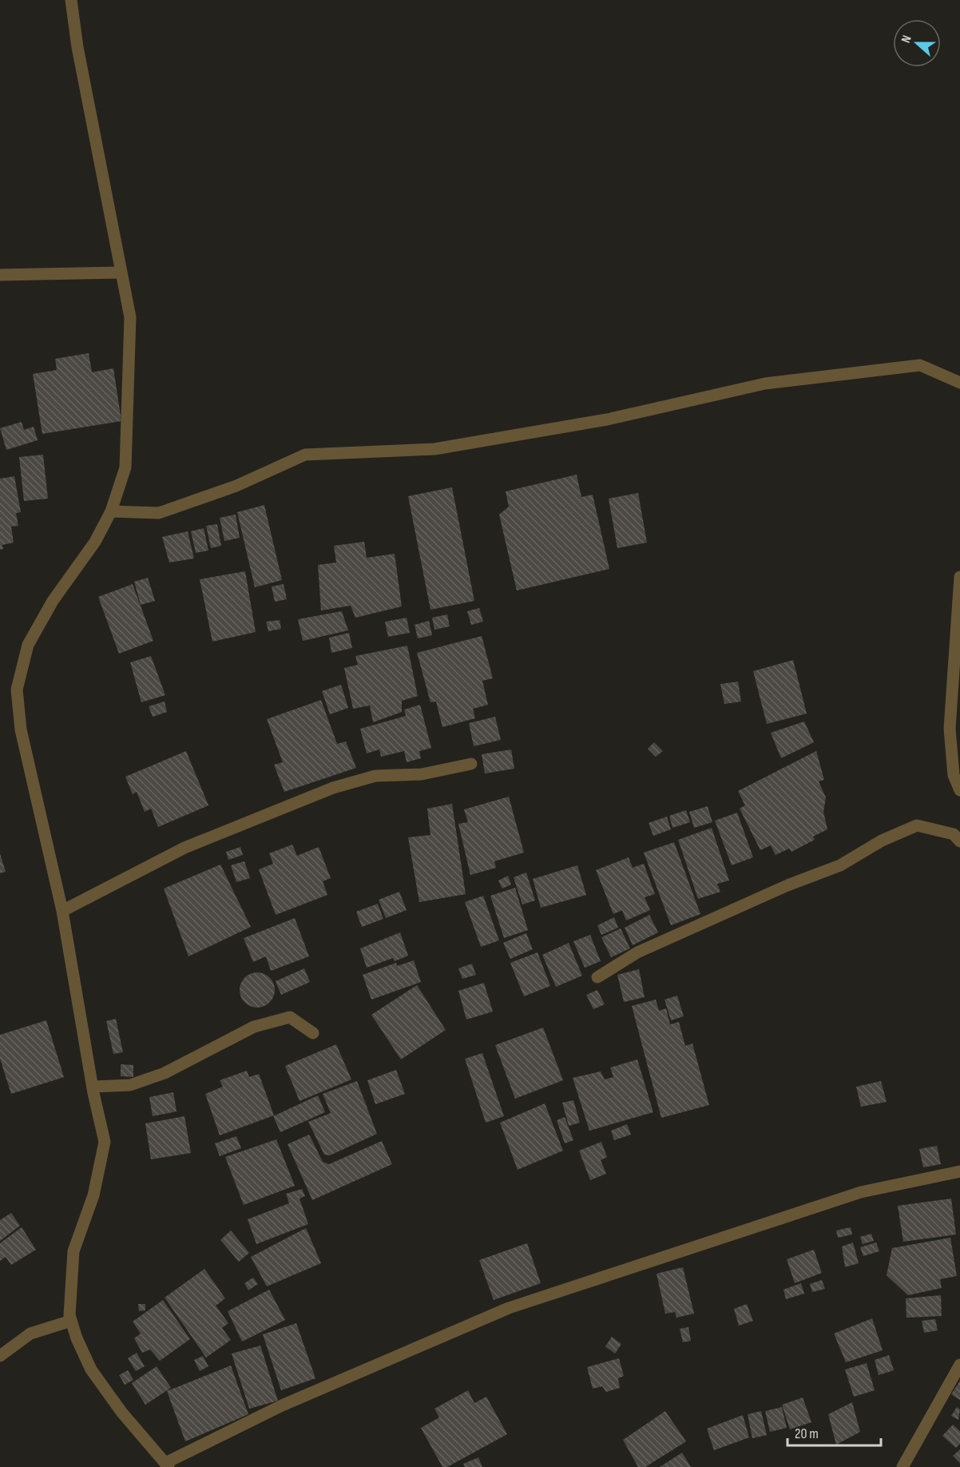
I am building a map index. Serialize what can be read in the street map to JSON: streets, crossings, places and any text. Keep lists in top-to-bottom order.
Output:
{
  "scale_bar": "20 m",
  "north": "left"
}
